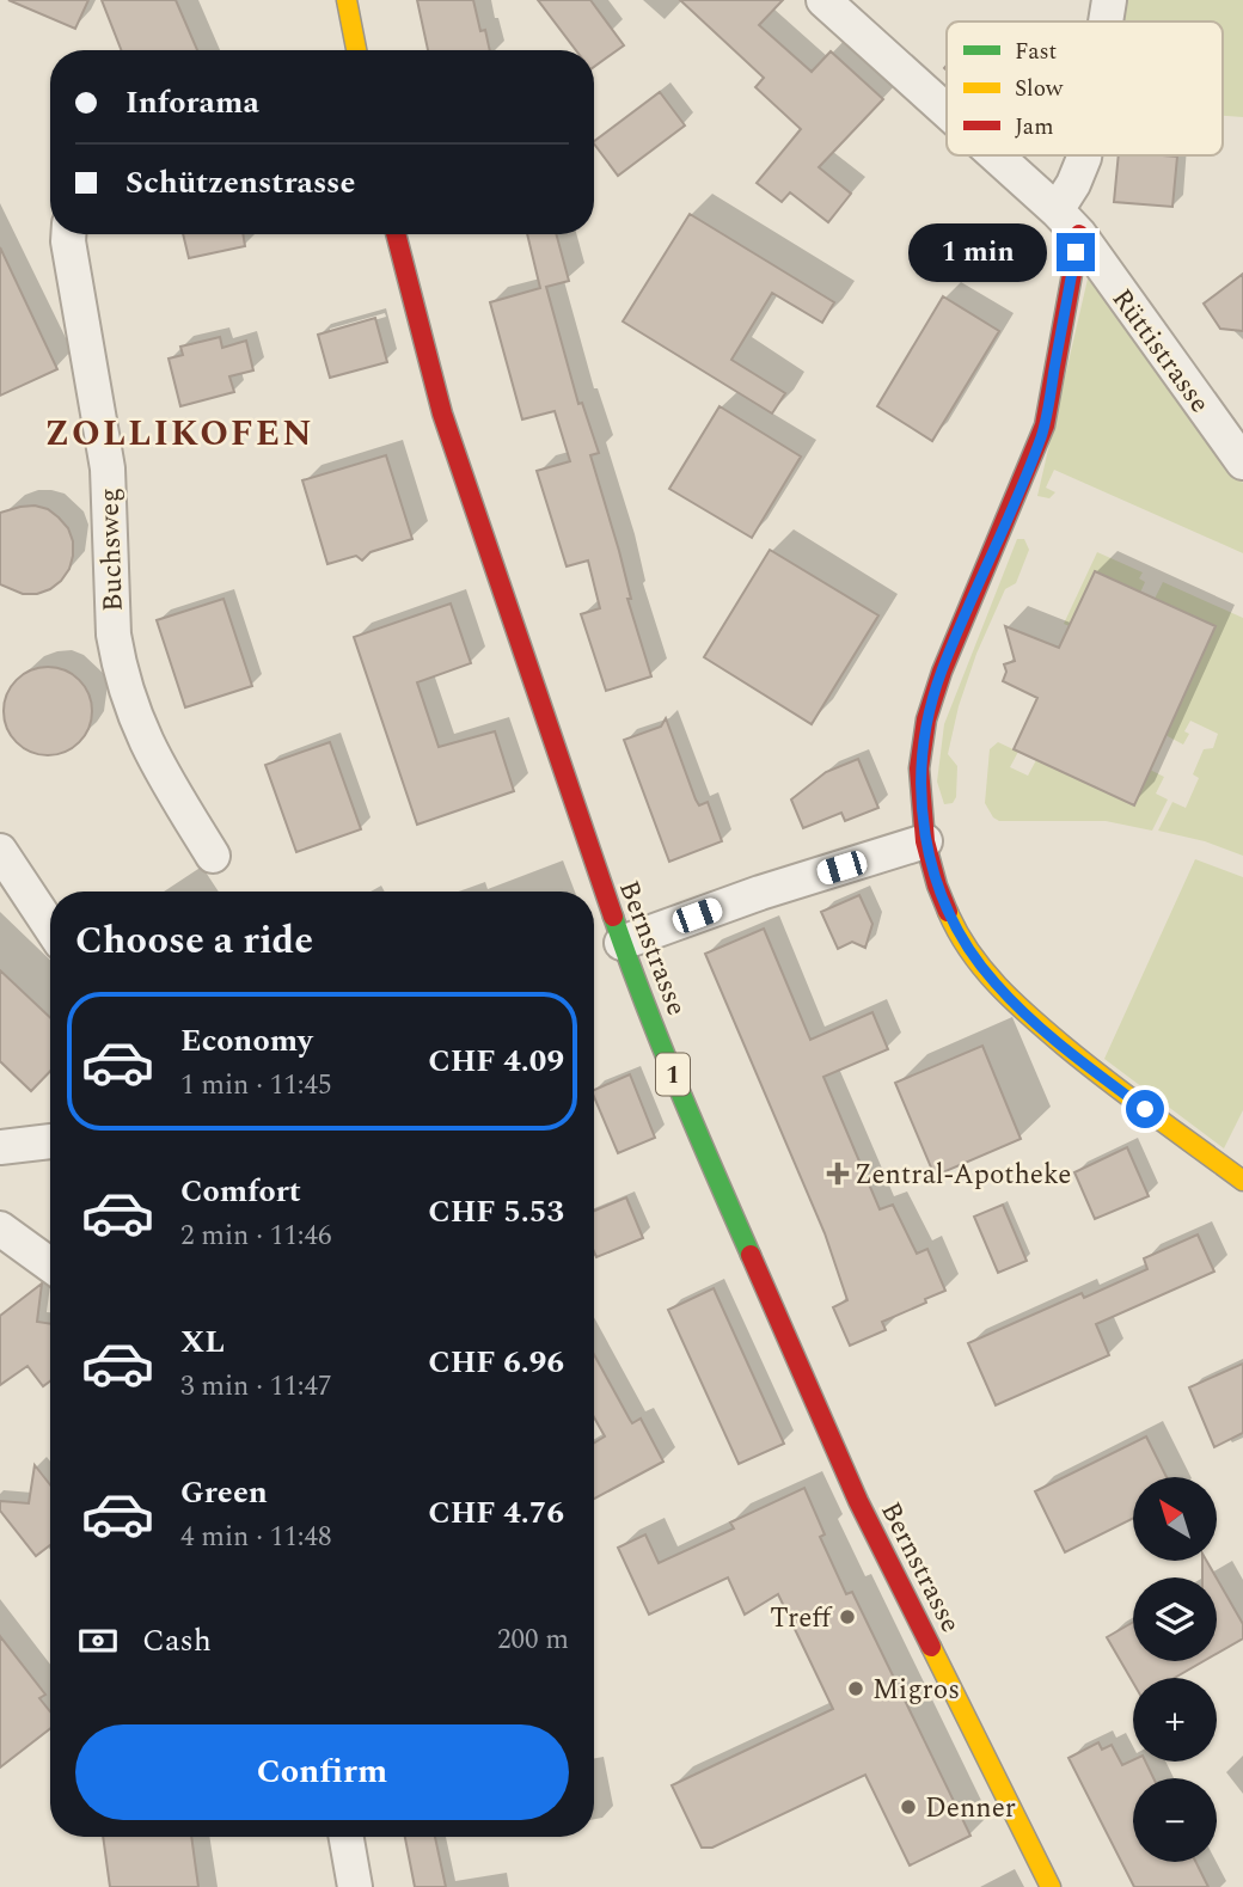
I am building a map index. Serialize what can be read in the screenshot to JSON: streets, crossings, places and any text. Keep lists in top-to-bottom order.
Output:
{
  "streets": {
    "main road": ["Bernstrasse", "1"],
    "street": ["Rüttistrasse", "Buchsweg"]
  },
  "districts": ["ZOLLIKOFEN"],
  "places": {
    "health": ["Zentral-Apotheke"],
    "other": ["Treff", "Migros", "Denner"]
  },
  "legend": ["Fast", "Slow", "Jam"],
  "north": "top left",
  "page": {
    "banner": ["Inforama", "Schützenstrasse"],
    "bubble": "1 min",
    "heading": "Choose a ride",
    "list": [
      {
        "name": "Economy",
        "note": "1 min · 11:45",
        "value": "CHF 4.09"
      },
      {
        "name": "Comfort",
        "note": "2 min · 11:46",
        "value": "CHF 5.53"
      },
      {
        "name": "XL",
        "note": "3 min · 11:47",
        "value": "CHF 6.96"
      },
      {
        "name": "Green",
        "note": "4 min · 11:48",
        "value": "CHF 4.76"
      }
    ],
    "map_buttons": ["+", "−"],
    "pay": ["Cash", "200 m"],
    "buttons": "Confirm"
  }
}
